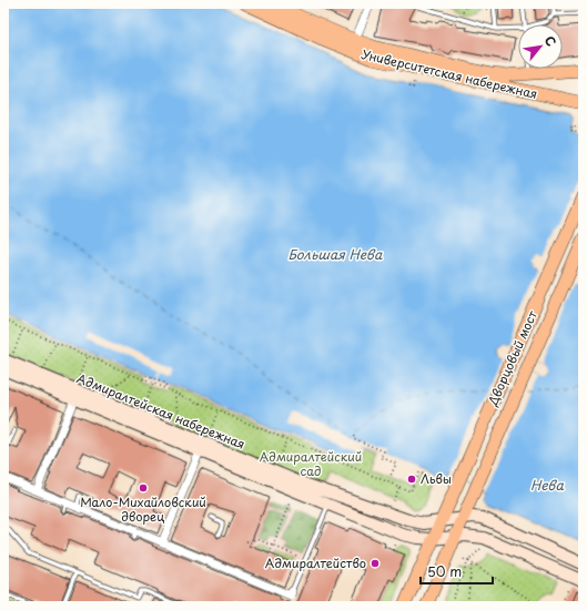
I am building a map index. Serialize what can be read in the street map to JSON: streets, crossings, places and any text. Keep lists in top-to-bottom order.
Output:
{
  "streets": {
    "main road": ["Университетская набережная", "Дворцовый мост", "Адмиралтейская набережная"]
  },
  "crossings": [
    ["Дворцовый мост", "Адмиралтейская набережная"]
  ],
  "water": ["Большая Нева", "Нева"],
  "parks": ["Адмиралтейский сад"],
  "places": ["Львы", "Мало-Михайловский дворец", "Адмиралтейство"],
  "scale_bar": "50 m",
  "north": "top right"
}
